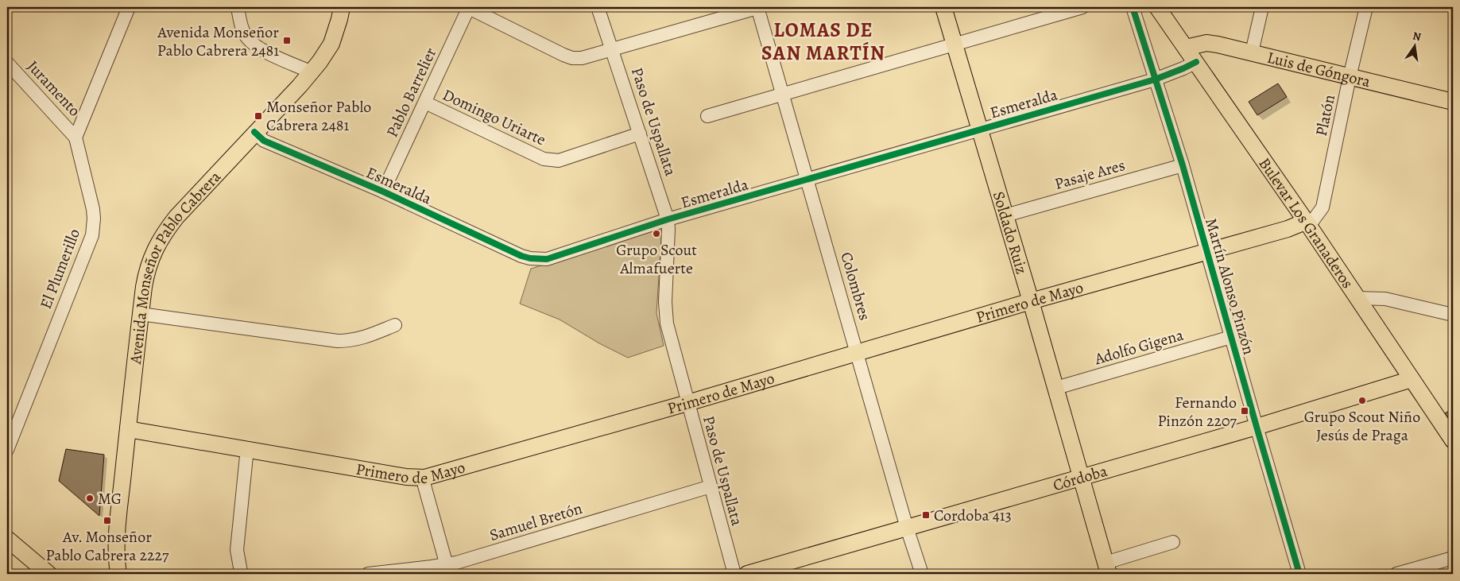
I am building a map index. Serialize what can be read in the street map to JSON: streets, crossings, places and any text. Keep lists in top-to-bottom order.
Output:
{
  "streets": {
    "main road": [
      "Luis de Góngora",
      "Bulevar Los Granaderos",
      "Soldado Ruiz",
      "Avenida Monseñor Pablo Cabrera",
      "Primero de Mayo",
      "Córdoba"
    ],
    "street": [
      "Juramento",
      "Pablo Barrelier",
      "Esmeralda",
      "Platón",
      "Domingo Uriarte",
      "Paso de Uspallata",
      "Pasaje Ares",
      "El Plumerillo",
      "Colombres",
      "Martín Alonso Pinzón",
      "Adolfo Gigena",
      "Samuel Bretón"
    ]
  },
  "crossings": [
    ["Luis de Góngora", "Platón"],
    ["Luis de Góngora", "Bulevar Los Granaderos"],
    ["Juramento", "El Plumerillo"],
    ["Pablo Barrelier", "Esmeralda"],
    ["Pablo Barrelier", "Domingo Uriarte"],
    ["Esmeralda", "Paso de Uspallata"],
    ["Esmeralda", "Bulevar Los Granaderos"],
    ["Esmeralda", "Soldado Ruiz"],
    ["Esmeralda", "Avenida Monseñor Pablo Cabrera"],
    ["Esmeralda", "Colombres"],
    ["Esmeralda", "Martín Alonso Pinzón"],
    ["Platón", "Bulevar Los Granaderos"],
    ["Platón", "Primero de Mayo"],
    ["Domingo Uriarte", "Paso de Uspallata"],
    ["Paso de Uspallata", "Primero de Mayo"],
    ["Paso de Uspallata", "Samuel Bretón"],
    ["Pasaje Ares", "Soldado Ruiz"],
    ["Pasaje Ares", "Martín Alonso Pinzón"],
    ["Bulevar Los Granaderos", "Primero de Mayo"],
    ["Bulevar Los Granaderos", "Córdoba"],
    ["Soldado Ruiz", "Primero de Mayo"],
    ["Soldado Ruiz", "Adolfo Gigena"],
    ["Soldado Ruiz", "Córdoba"],
    ["Avenida Monseñor Pablo Cabrera", "Primero de Mayo"],
    ["Colombres", "Primero de Mayo"],
    ["Colombres", "Córdoba"],
    ["Martín Alonso Pinzón", "Primero de Mayo"],
    ["Martín Alonso Pinzón", "Adolfo Gigena"],
    ["Martín Alonso Pinzón", "Córdoba"]
  ],
  "districts": ["LOMAS DE SAN MARTÍN"],
  "places": {
    "transit": [
      "Avenida Monseñor Pablo Cabrera 2481",
      "Monseñor Pablo Cabrera 2481",
      "Fernando Pinzón 2207",
      "Cordoba 413",
      "Av. Monseñor Pablo Cabrera 2227"
    ],
    "other": ["Grupo Scout Almafuerte", "Grupo Scout Niño Jesús de Praga", "MG"]
  },
  "north": "top"
}
